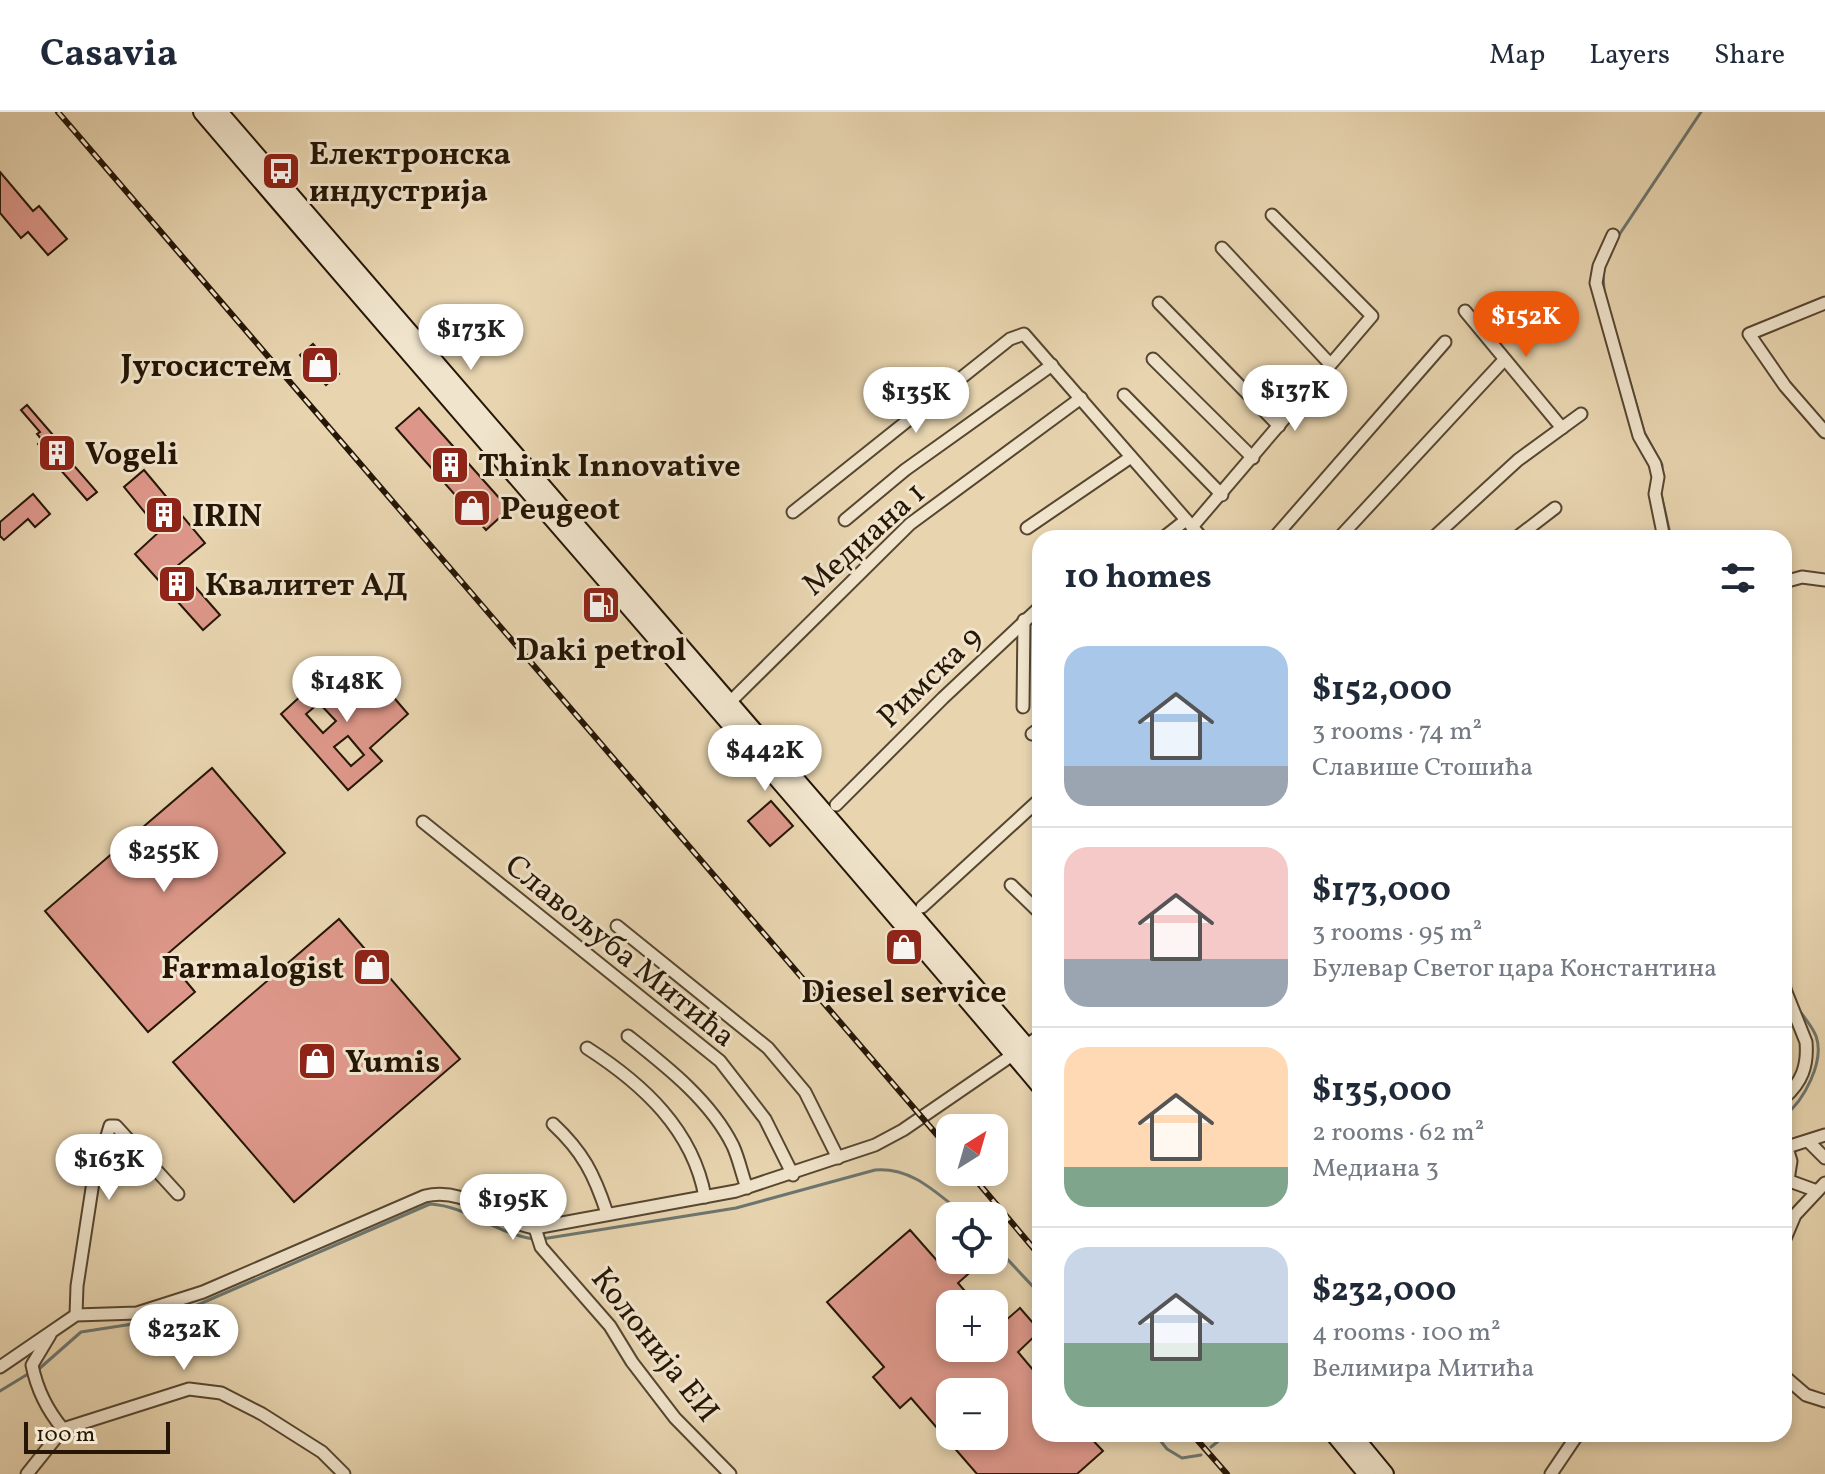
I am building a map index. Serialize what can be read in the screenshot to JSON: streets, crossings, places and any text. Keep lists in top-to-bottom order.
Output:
{
  "streets": {
    "street": [
      "Медиана 1",
      "Римска 9",
      "Славољуба Митића",
      "Колонија ЕИ"
    ]
  },
  "places": {
    "bus stop": ["Електронска индустрија"],
    "shop": [
      "Југосистем",
      "Peugeot",
      "Diesel service",
      "Farmalogist",
      "Yumis"
    ],
    "building": [
      "Vogeli",
      "Think Innovative",
      "IRIN",
      "Квалитет АД"
    ],
    "fuel station": ["Daki petrol"]
  },
  "scale_bar": "100 m",
  "north": "top right",
  "page": {
    "header": "Casavia",
    "nav": ["Map", "Layers", "Share"],
    "price": [
      "$152K",
      "$173K",
      "$137K",
      "$135K",
      "$148K",
      "$442K",
      "$255K",
      "$163K",
      "$195K",
      "$232K"
    ],
    "heading": "10 homes",
    "list": [
      {
        "name": "$152,000",
        "note": "3 rooms · 74 m² · Славише Стошића"
      },
      {
        "name": "$173,000",
        "note": "3 rooms · 95 m² · Булевар Светог цара Константина"
      },
      {
        "name": "$135,000",
        "note": "2 rooms · 62 m² · Медиана 3"
      },
      {
        "name": "$232,000",
        "note": "4 rooms · 100 m² · Велимира Митића"
      }
    ],
    "map_buttons": ["+", "−"],
    "scale": "100 m"
  }
}
